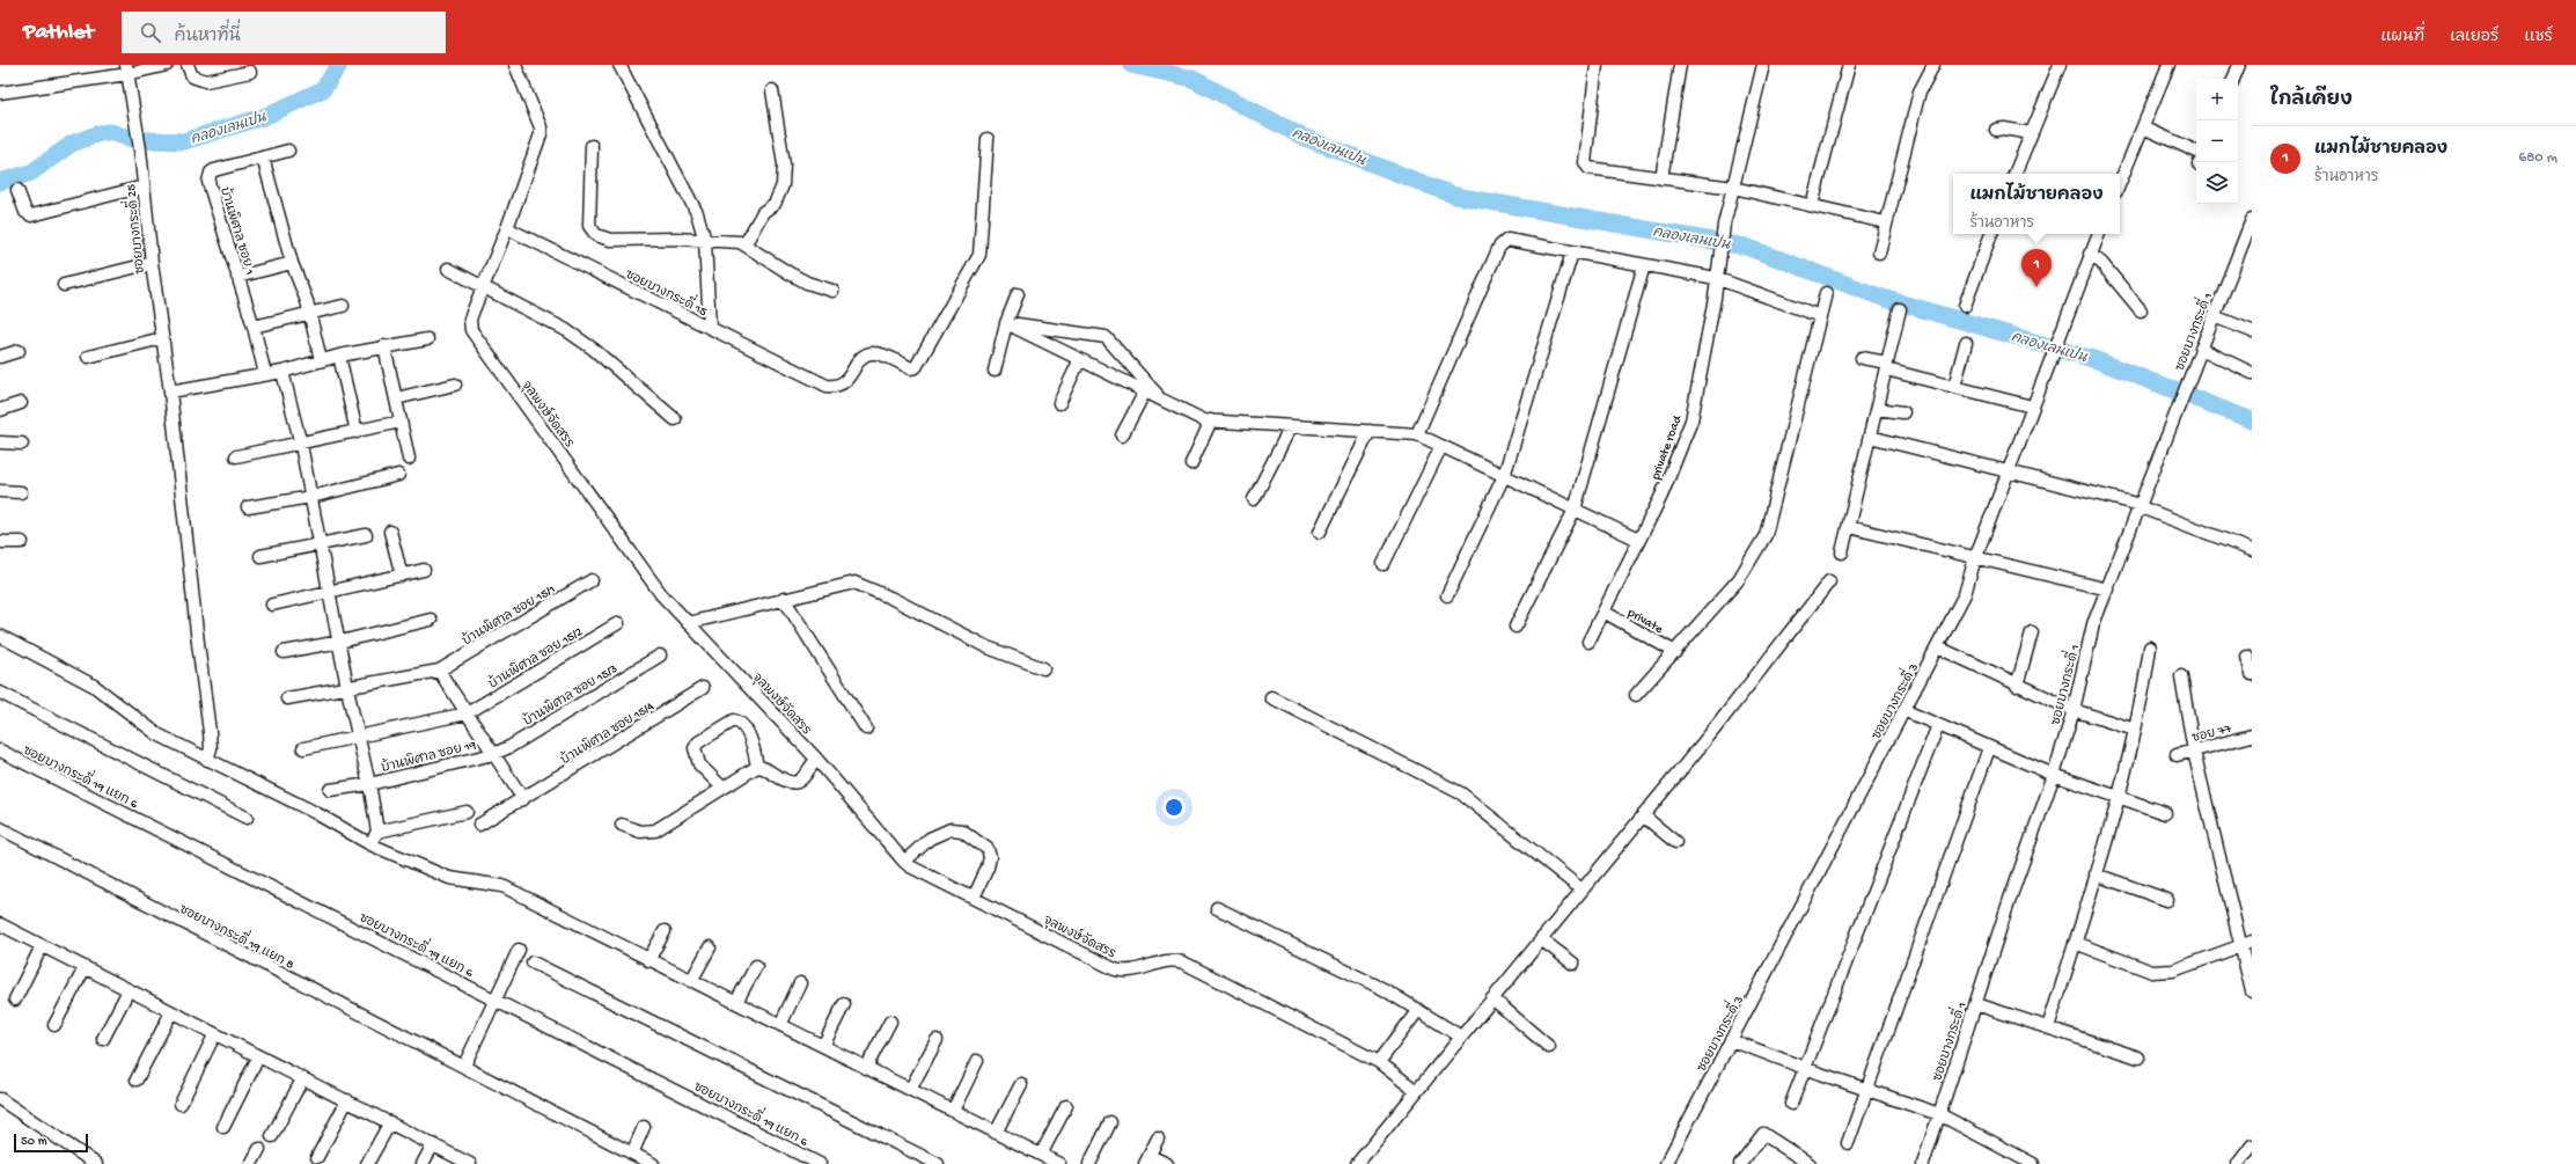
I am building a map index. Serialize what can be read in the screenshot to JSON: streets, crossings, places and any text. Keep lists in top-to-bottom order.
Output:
{
  "streets": {
    "street": [
      "ซอยบางกระดี่ 25",
      "บ้านพิศาล ซอย 1",
      "ซอยบางกระดี่ 15",
      "ซอยบางกระดี่ 1",
      "จุลพงษ์จัดสรร",
      "private road",
      "บ้านพิศาล ซอย 15/1",
      "private",
      "บ้านพิศาล ซอย 15/2",
      "บ้านพิศาล ซอย 15/3",
      "ซอยบางกระดี่ 3",
      "บ้านพิศาล ซอย 15/4",
      "ซอย 77",
      "บ้านพิศาล ซอย 19",
      "ซอยบางกระดี่ 19 แยก 6",
      "ซอยบางกระดี่ 19 แยก 8"
    ]
  },
  "crossings": [
    ["ซอยบางกระดี่ 15", "จุลพงษ์จัดสรร"],
    ["private road", "private"],
    ["บ้านพิศาล ซอย 15/3", "บ้านพิศาล ซอย 19"]
  ],
  "water": ["คลองเลนเปน"],
  "scale_bar": "50 m",
  "page": {
    "header": "Pathlet",
    "search": "ค้นหาที่นี่",
    "nav": ["แผนที่", "เลเยอร์", "แชร์"],
    "heading": "ใกล้เคียง",
    "map_buttons": ["+", "−"],
    "list": [
      {
        "mark": "1",
        "name": "แมกไม้ชายคลอง",
        "note": "ร้านอาหาร",
        "value": "680 m"
      }
    ],
    "popup": ["แมกไม้ชายคลอง", "ร้านอาหาร"],
    "pins": "1",
    "scale": "50 m"
  }
}
